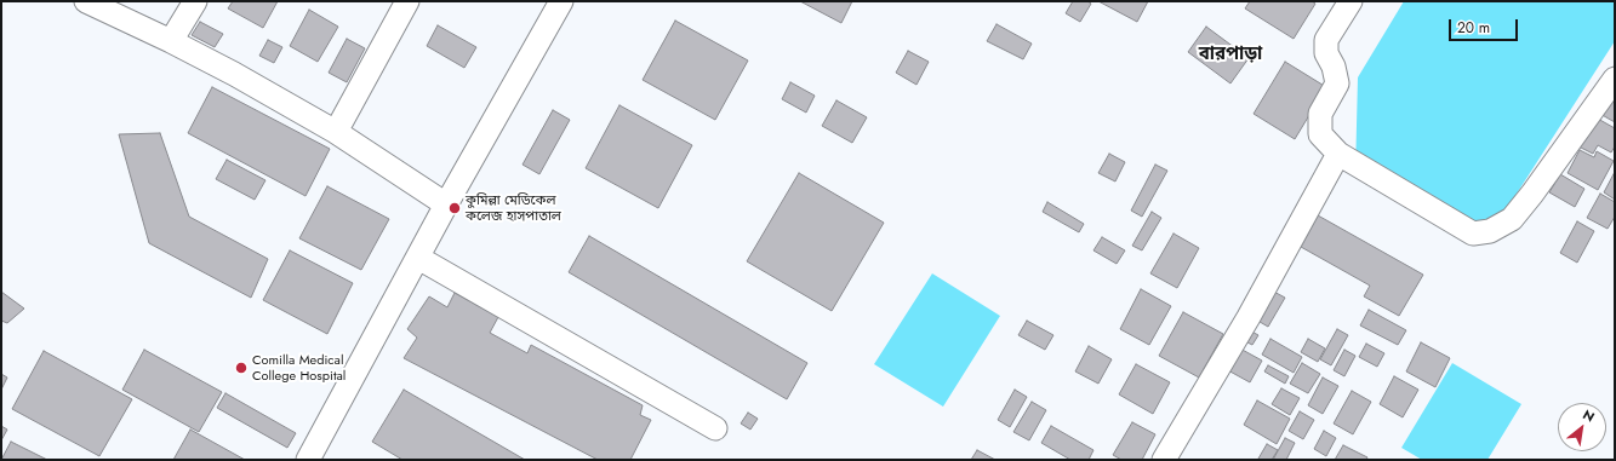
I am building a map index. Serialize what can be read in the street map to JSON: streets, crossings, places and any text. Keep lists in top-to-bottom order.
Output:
{
  "districts": ["বারপাড়া"],
  "places": ["কুমিল্লা মেডিকেল কলেজ হাসপাতাল", "Comilla Medical College Hospital"],
  "scale_bar": "20 m",
  "north": "top right"
}
